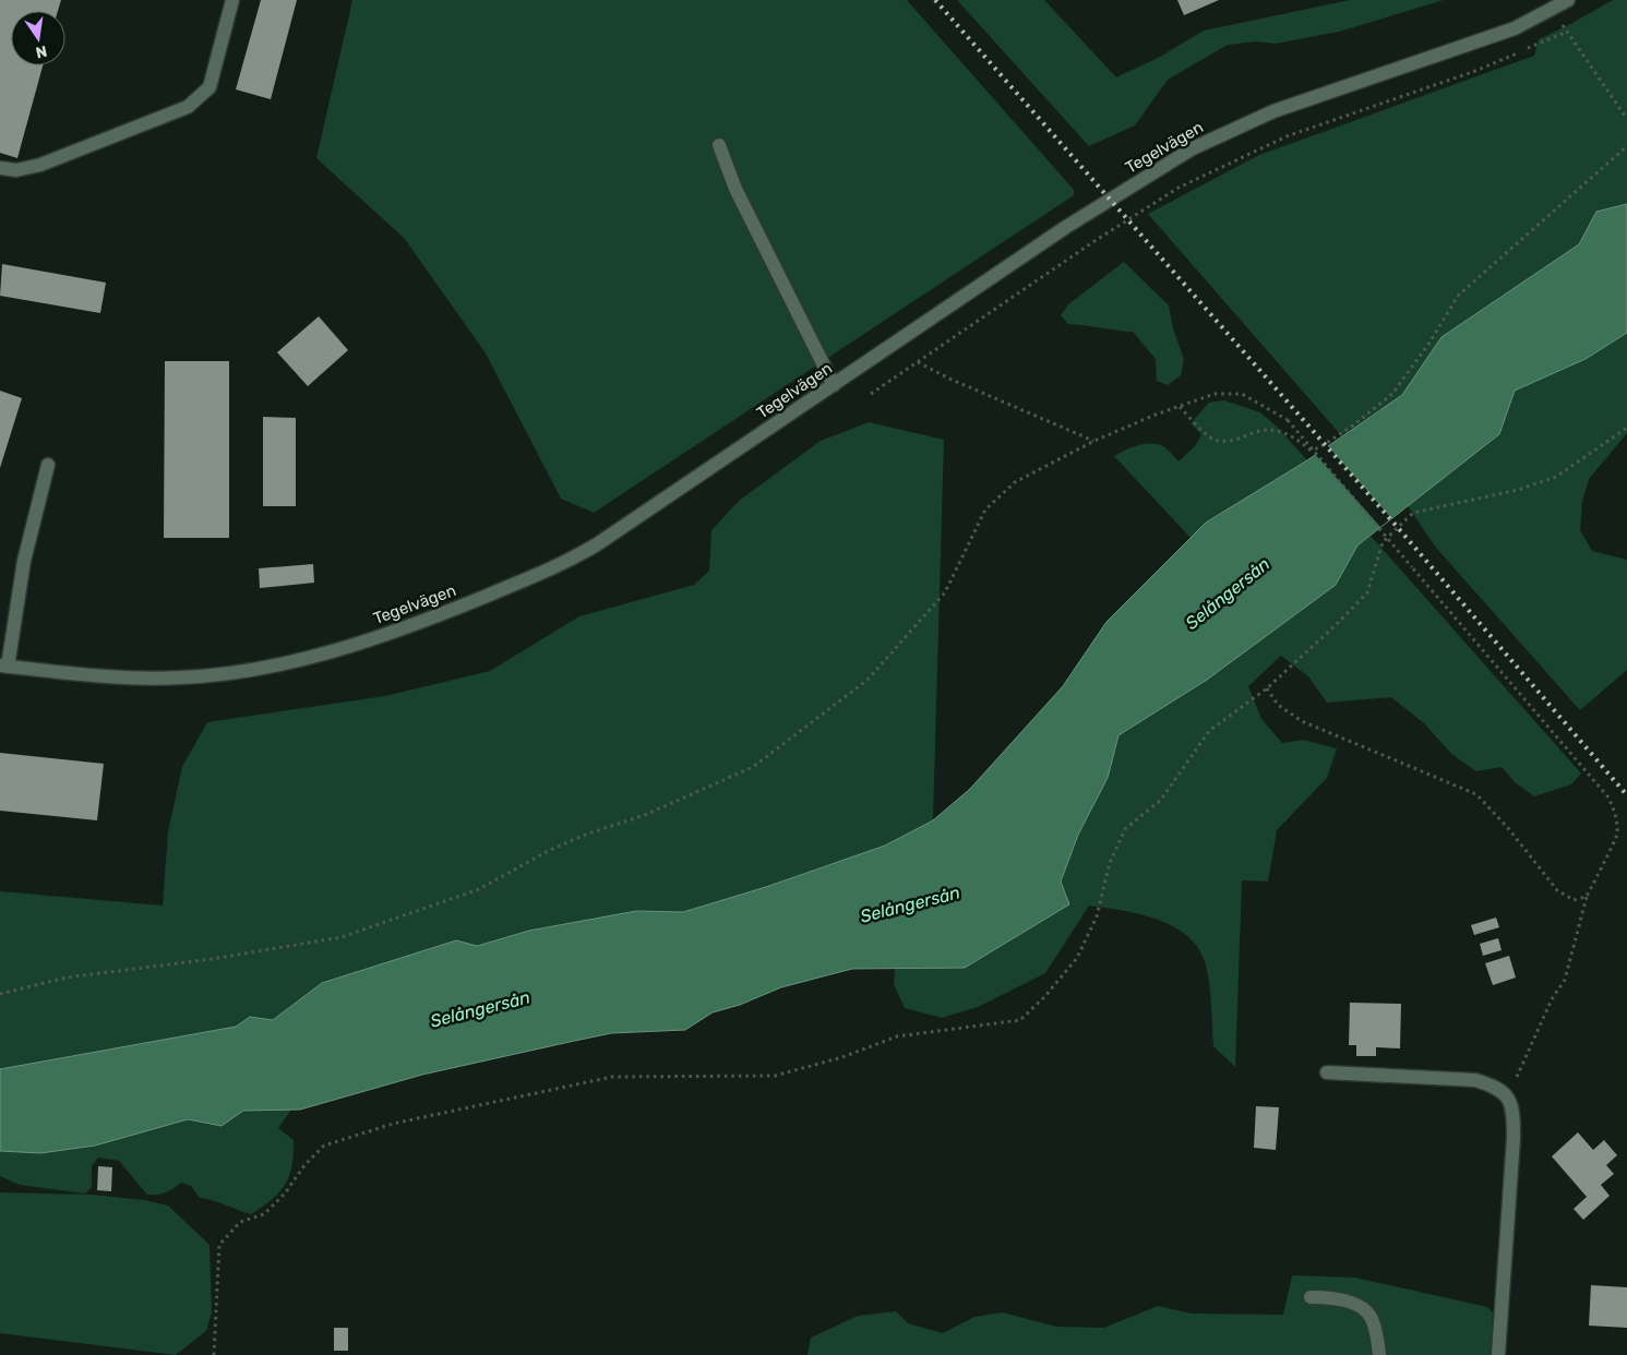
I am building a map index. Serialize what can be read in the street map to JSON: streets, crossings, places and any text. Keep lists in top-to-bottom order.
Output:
{
  "streets": {
    "street": ["Tegelvägen"]
  },
  "water": ["Selångersån"],
  "north": "bottom"
}
